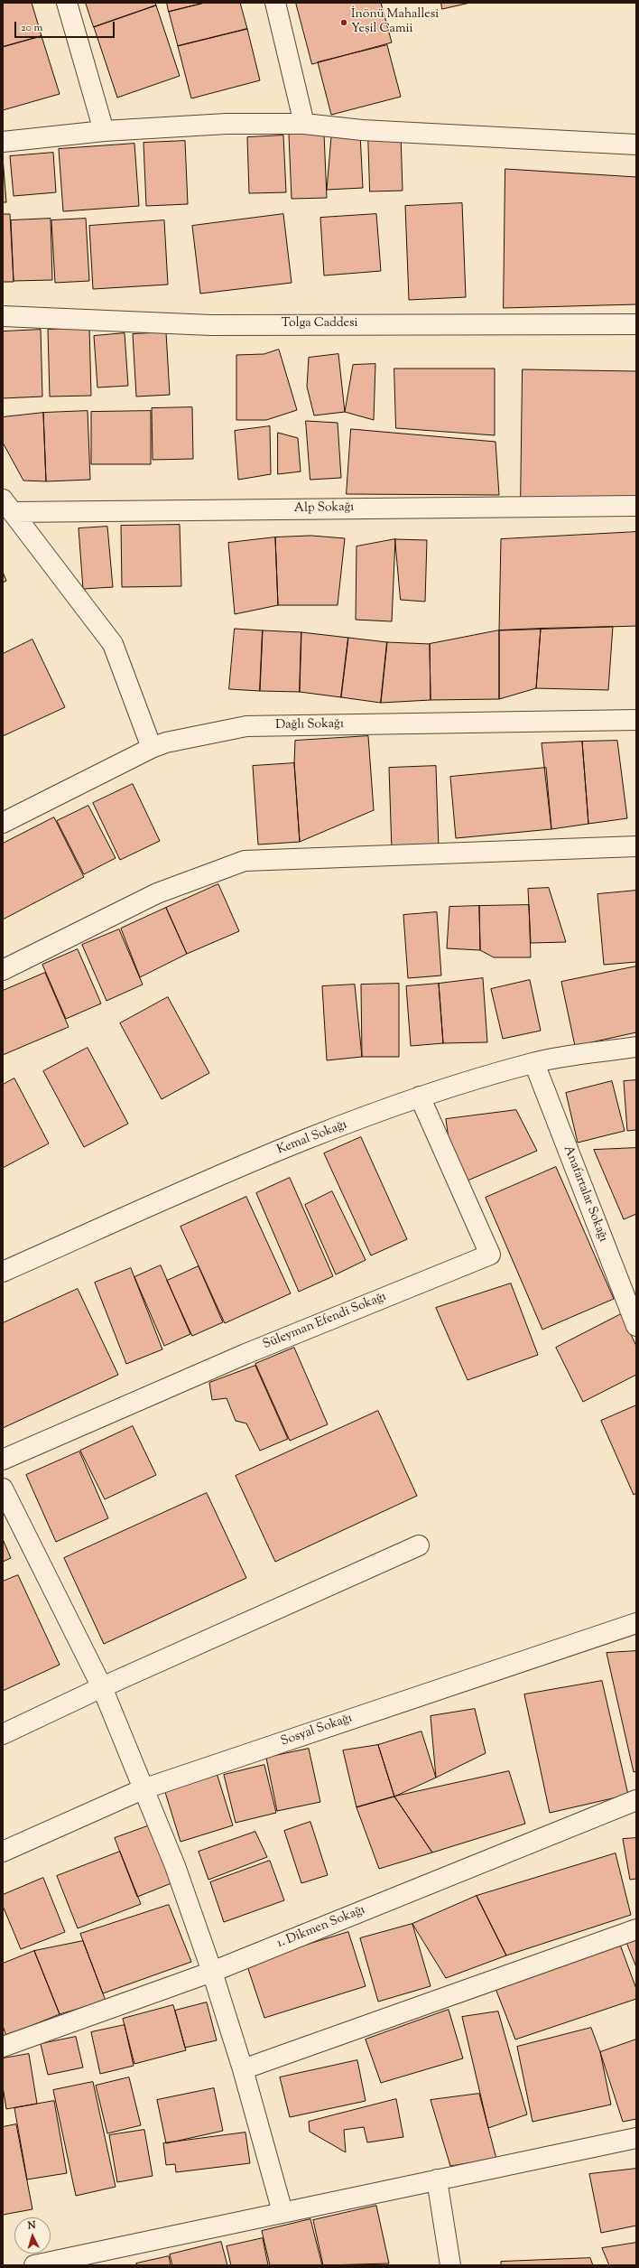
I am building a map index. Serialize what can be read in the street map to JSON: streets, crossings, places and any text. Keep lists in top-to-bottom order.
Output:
{
  "streets": {
    "street": [
      "Tolga Caddesi",
      "Alp Sokağı",
      "Dağlı Sokağı",
      "Kemal Sokağı",
      "Anafartalar Sokağı",
      "Süleyman Efendi Sokağı",
      "Sosyal Sokağı",
      "1. Dikmen Sokağı"
    ]
  },
  "crossings": [
    ["Kemal Sokağı", "Anafartalar Sokağı"],
    ["Kemal Sokağı", "Süleyman Efendi Sokağı"]
  ],
  "places": ["İnönü Mahallesi Yeşil Camii"],
  "scale_bar": "20 m",
  "north": "top"
}
